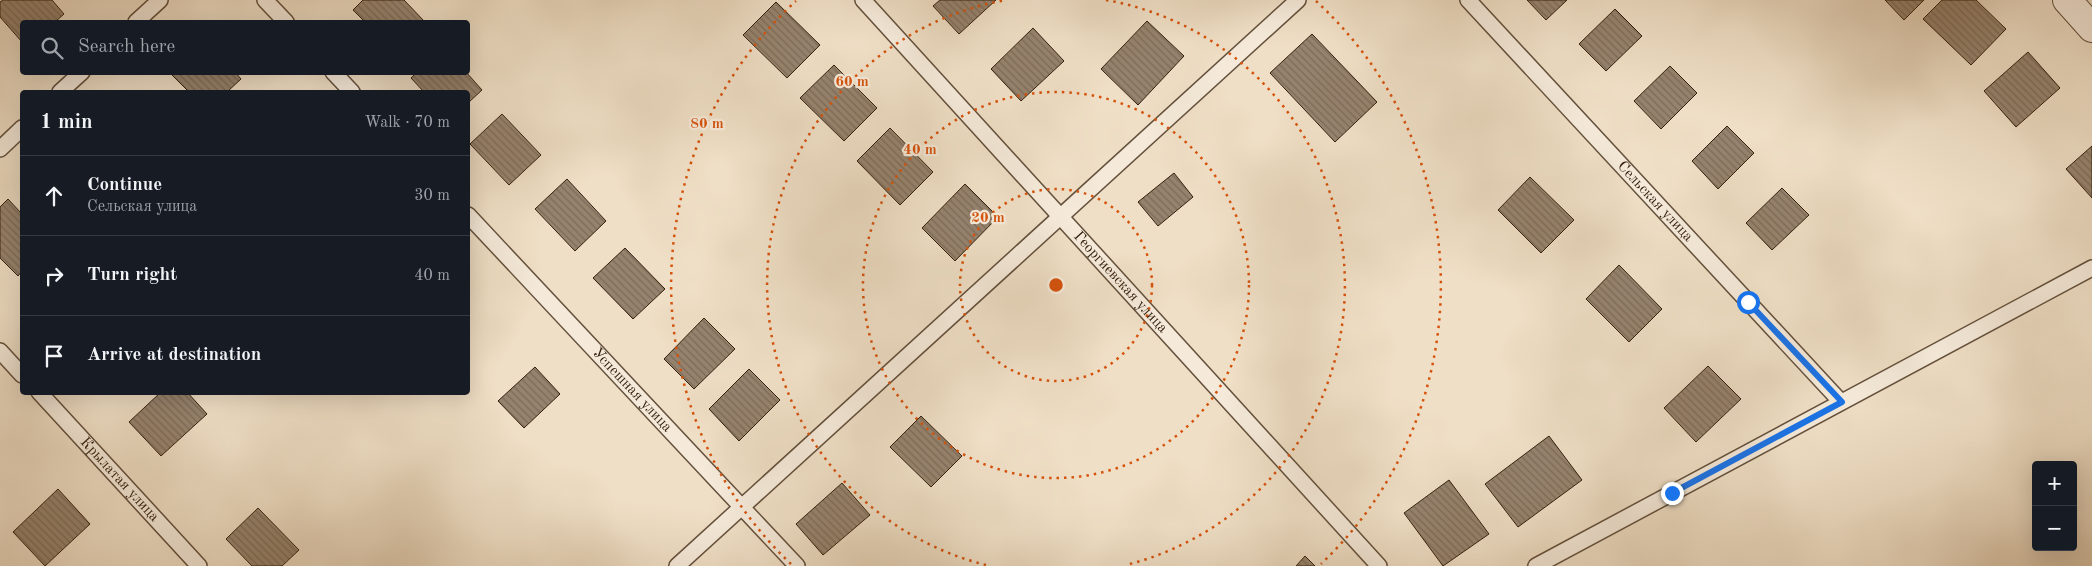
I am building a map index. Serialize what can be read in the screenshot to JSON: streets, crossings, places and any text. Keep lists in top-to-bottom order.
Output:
{
  "streets": {
    "lane": [
      "Сельская улица",
      "Георгиевская улица",
      "Успешная улица",
      "Крылатая улица"
    ]
  },
  "page": {
    "search": "Search here",
    "heading": ["1 min", "Walk · 70 m"],
    "list": [
      ["Continue", "Сельская улица", "30 m"],
      ["Turn right", "40 m"],
      "Arrive at destination"
    ],
    "map_buttons": ["+", "−"]
  },
  "rings": [
    "60 m",
    "80 m",
    "40 m",
    "20 m"
  ]
}
